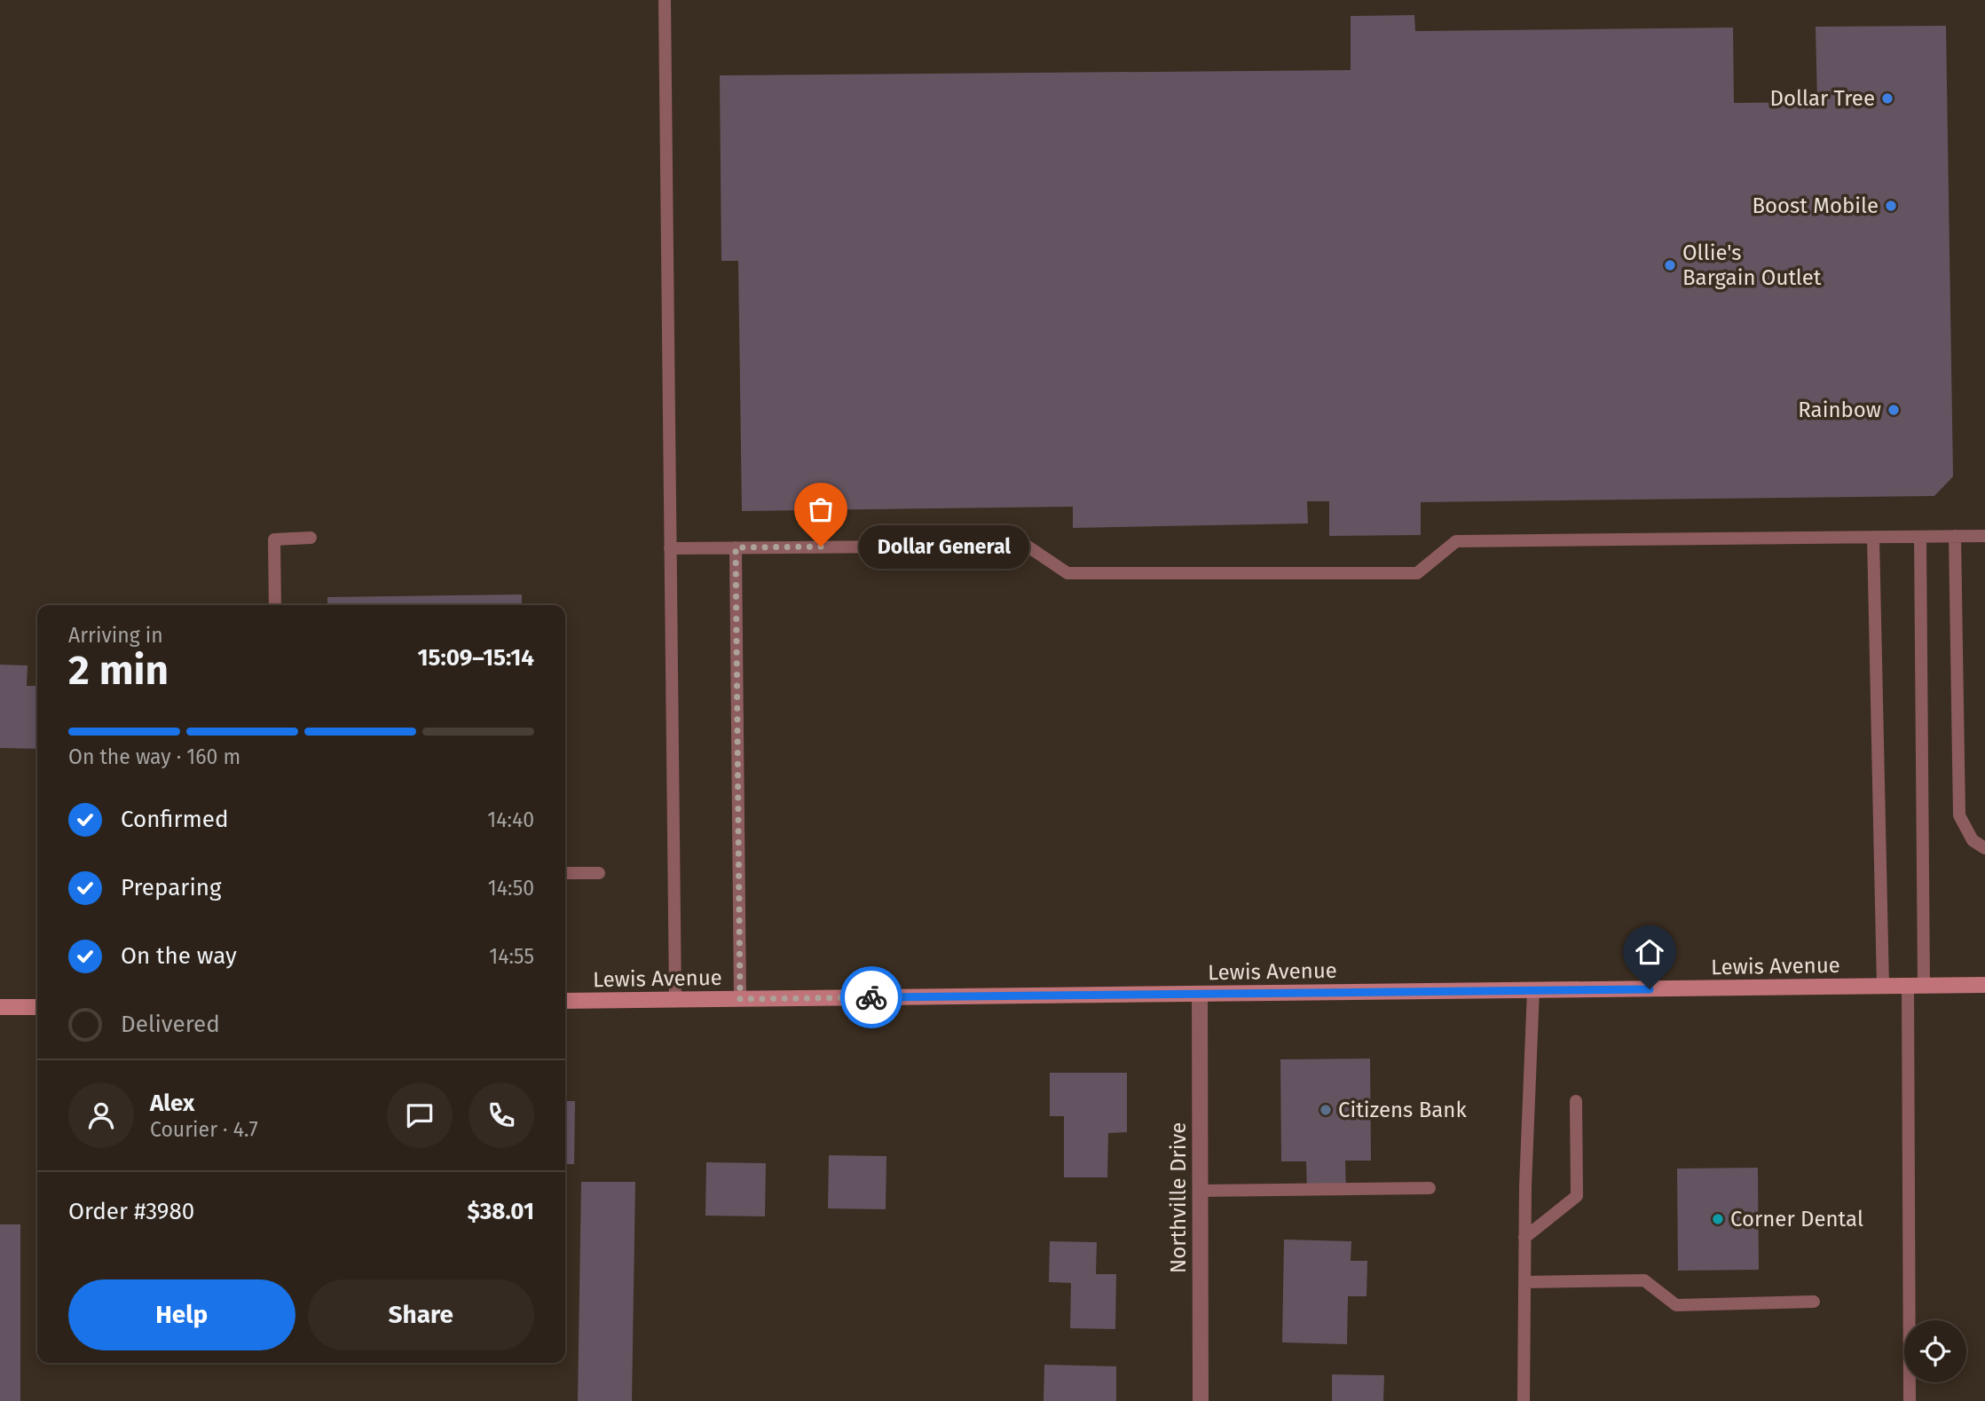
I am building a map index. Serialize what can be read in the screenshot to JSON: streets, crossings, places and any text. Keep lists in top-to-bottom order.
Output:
{
  "streets": {
    "main road": ["Lewis Avenue"],
    "street": ["Northville Drive"]
  },
  "crossings": [
    ["Lewis Avenue", "Northville Drive"]
  ],
  "places": [
    "Dollar Tree",
    "Boost Mobile",
    "Ollie's Bargain Outlet",
    "Rainbow",
    "Dollar General",
    "Citizens Bank",
    "Corner Dental"
  ],
  "page": {
    "bubble": "Dollar General",
    "heading": ["2 min", "Arriving in", "15:09–15:14"],
    "panel": [
      "Alex",
      "Courier · 4.7",
      "Order #3980",
      "$38.01"
    ],
    "bar": "On the way · 160 m",
    "list": [
      ["Confirmed", "14:40"],
      ["Preparing", "14:50"],
      ["On the way", "14:55"],
      "Delivered"
    ],
    "buttons": ["Help", "Share"]
  }
}
